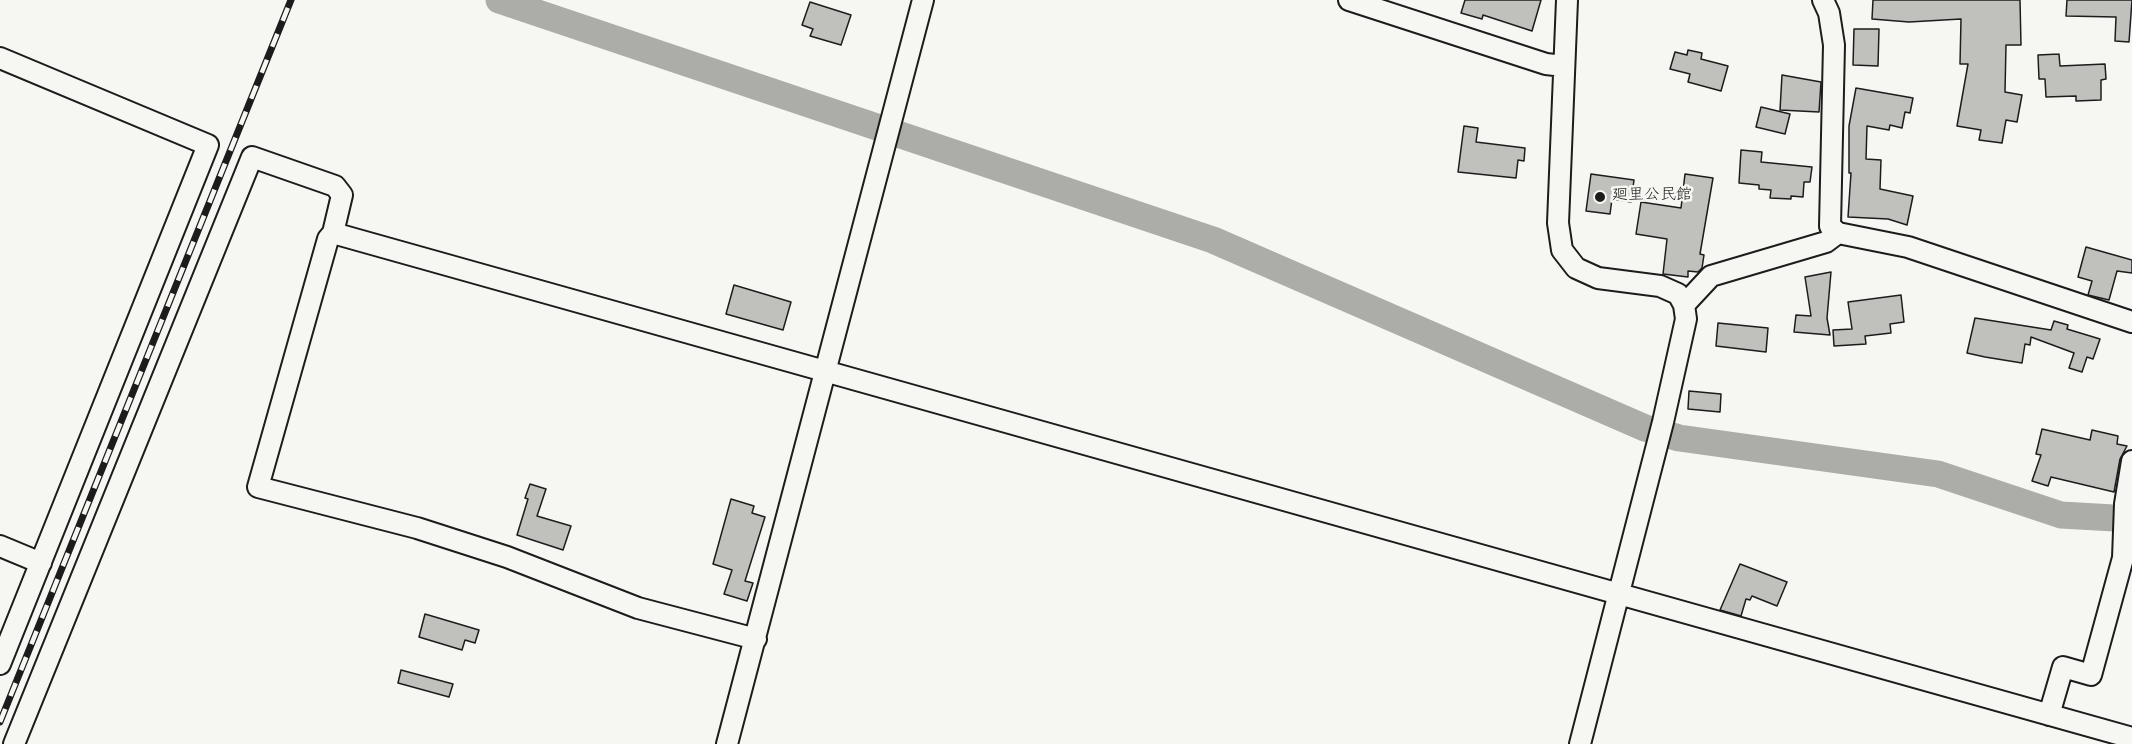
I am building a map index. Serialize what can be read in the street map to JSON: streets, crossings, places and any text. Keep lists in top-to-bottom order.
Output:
{
  "places": ["廻里公民館"]
}
